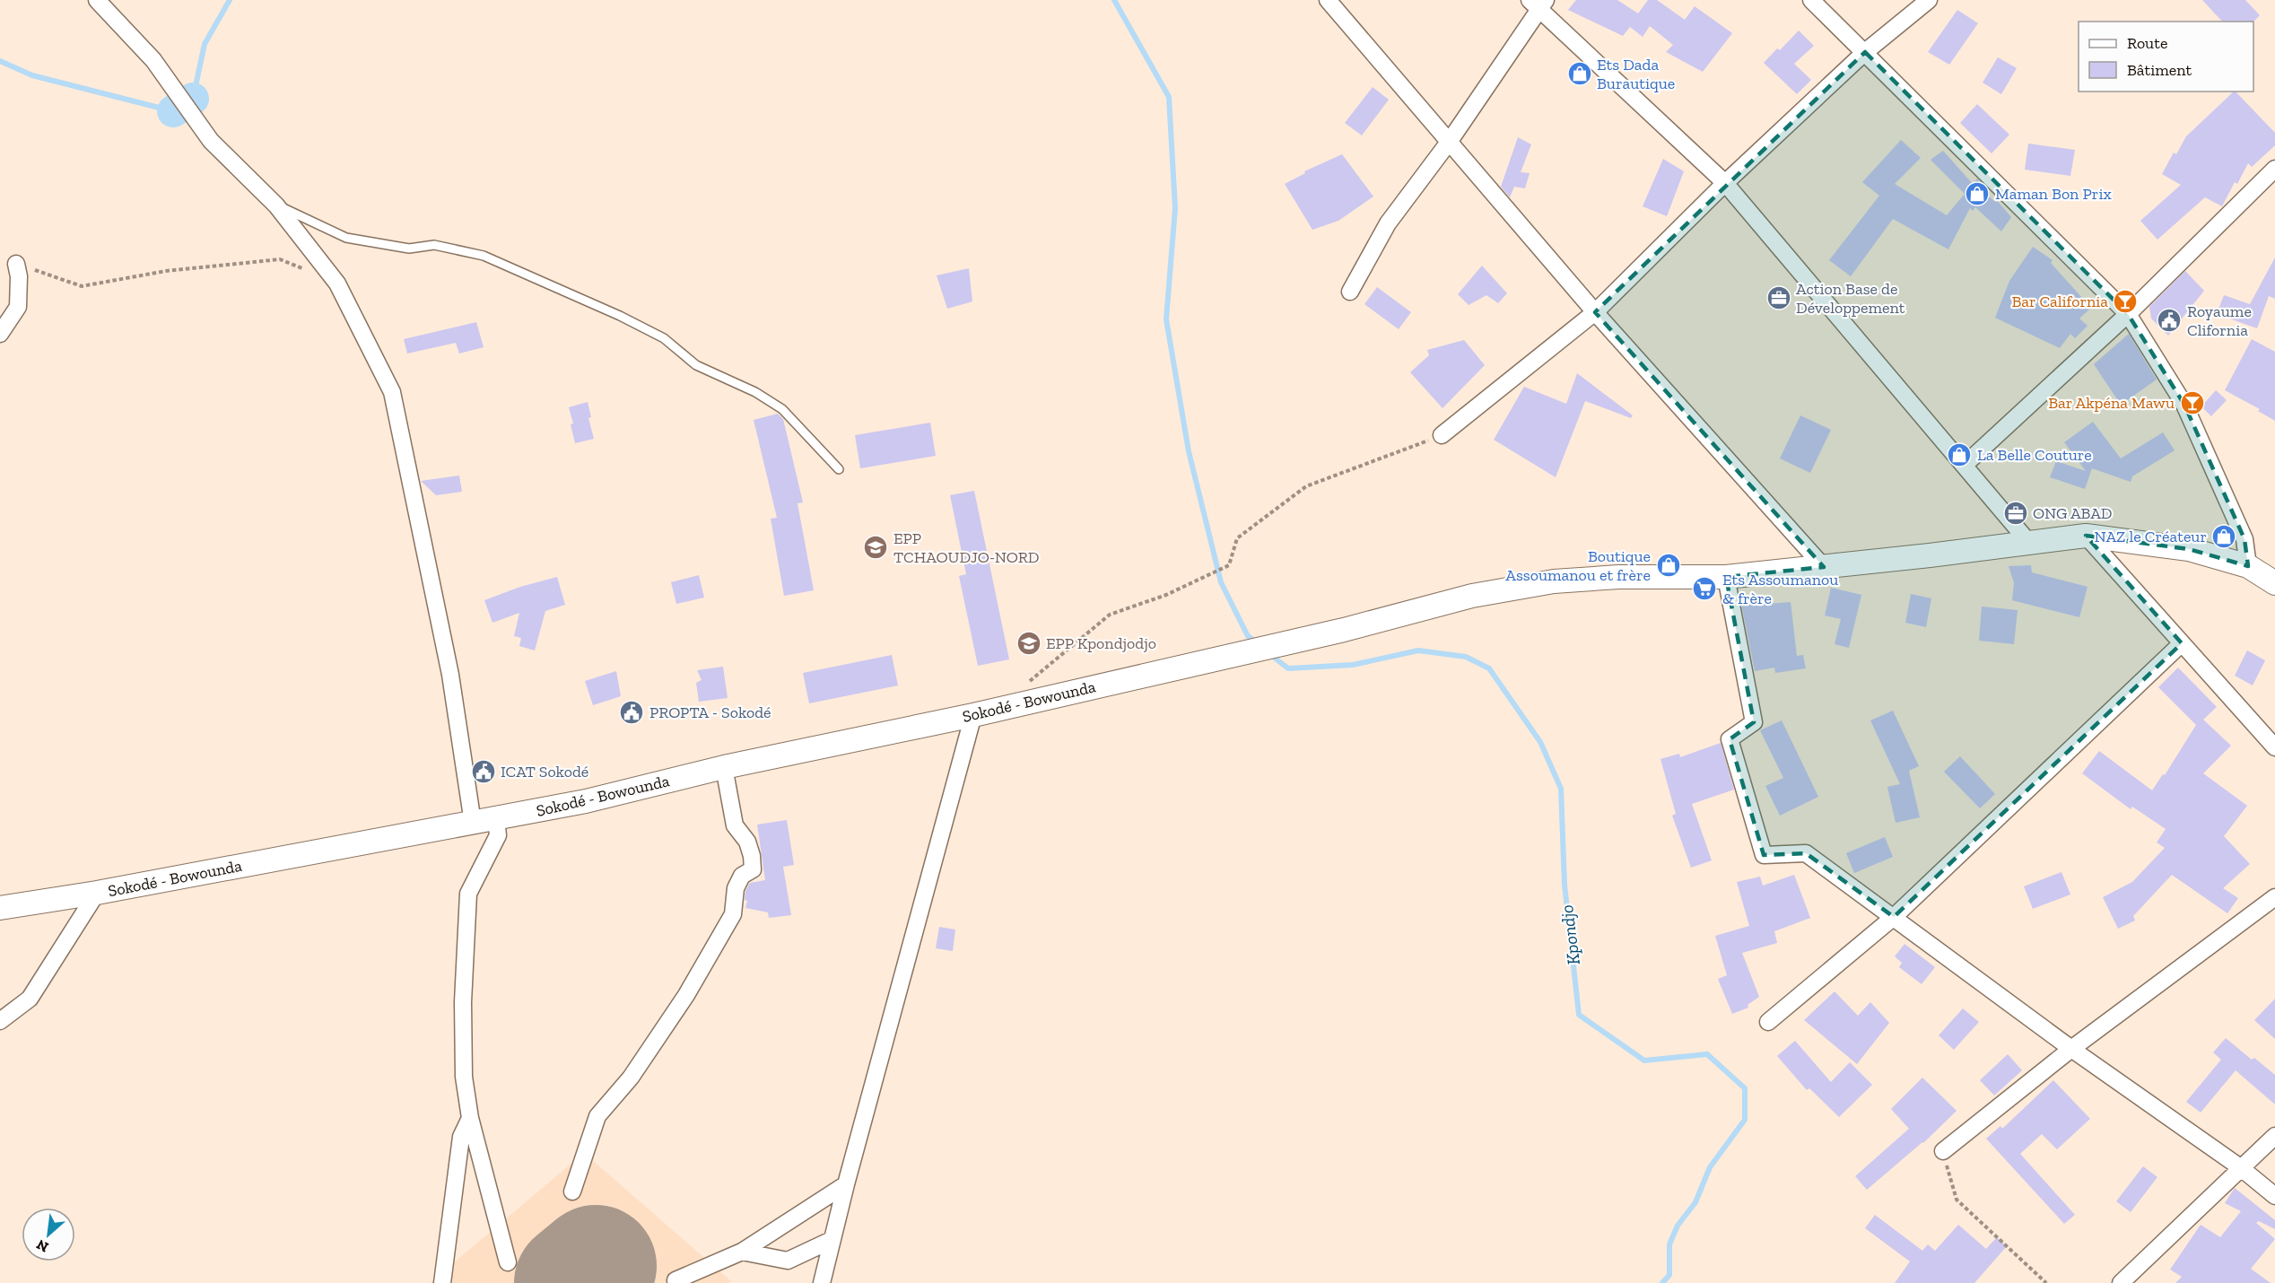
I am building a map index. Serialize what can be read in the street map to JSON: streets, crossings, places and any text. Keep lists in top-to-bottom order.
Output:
{
  "streets": {
    "main road": ["Sokodé - Bowounda"]
  },
  "water": ["Kpondjo"],
  "places": {
    "shop": [
      "Ets Dada Burautique",
      "Maman Bon Prix",
      "La Belle Couture",
      "NAZ le Créateur",
      "Boutique Assoumanou et frère"
    ],
    "office": ["Action Base de Développement", "ONG ABAD"],
    "bar": ["Bar California", "Bar Akpéna Mawu"],
    "public building": ["Royaume Clifornia", "PROPTA - Sokodé", "ICAT Sokodé"],
    "school or university": ["EPP TCHAOUDJO-NORD", "EPP Kpondjodjo"],
    "supermarket": ["Ets Assoumanou & frère"]
  },
  "legend": ["Route", "Bâtiment"],
  "north": "bottom left"
}
